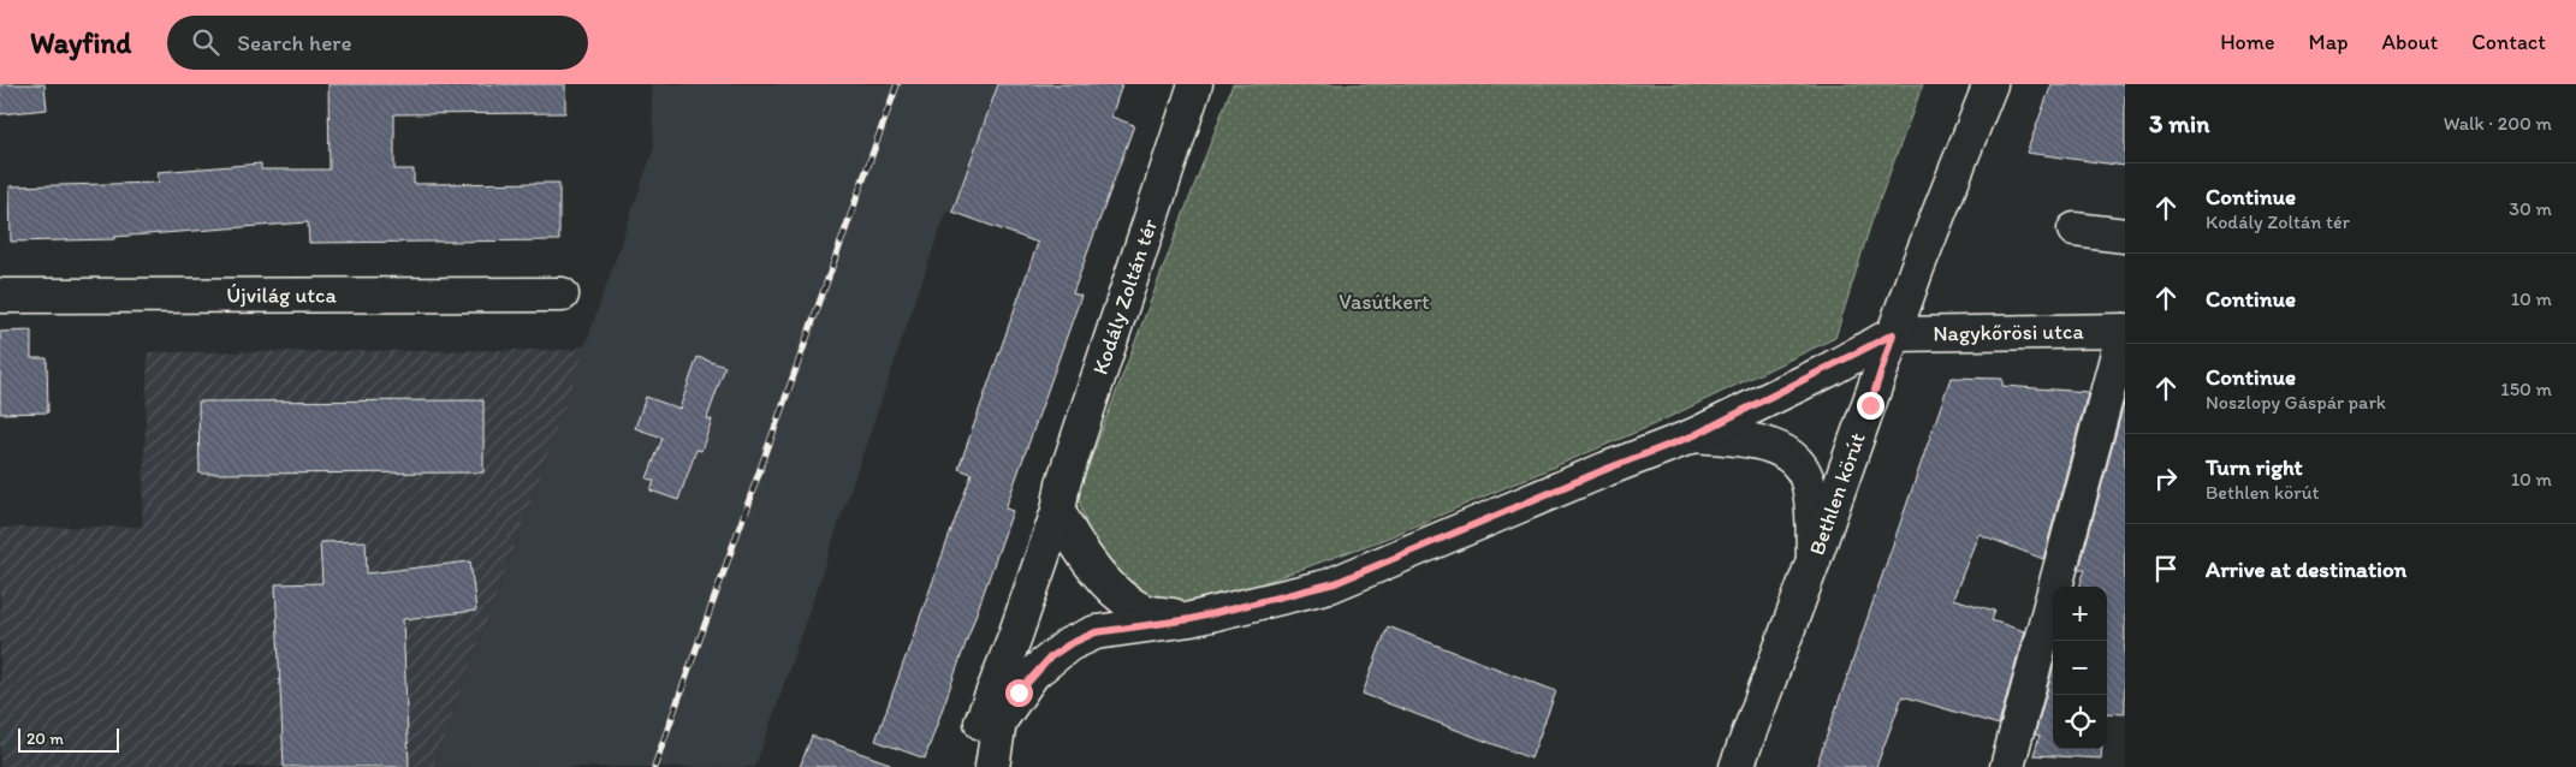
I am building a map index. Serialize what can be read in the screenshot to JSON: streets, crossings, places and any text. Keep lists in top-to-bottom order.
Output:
{
  "streets": {
    "street": [
      "Újvilág utca",
      "Kodály Zoltán tér",
      "Nagykőrösi utca",
      "Bethlen körút"
    ]
  },
  "crossings": [
    ["Nagykőrösi utca", "Bethlen körút"]
  ],
  "parks": ["Vasútkert"],
  "scale_bar": "20 m",
  "page": {
    "header": "Wayfind",
    "search": "Search here",
    "nav": [
      "Home",
      "Map",
      "About",
      "Contact"
    ],
    "heading": ["3 min", "Walk · 200 m"],
    "list": [
      ["Continue", "Kodály Zoltán tér", "30 m"],
      ["Continue", "10 m"],
      ["Continue", "Noszlopy Gáspár park", "150 m"],
      ["Turn right", "Bethlen körút", "10 m"],
      "Arrive at destination"
    ],
    "map_buttons": ["+", "−"],
    "scale": "20 m"
  }
}
